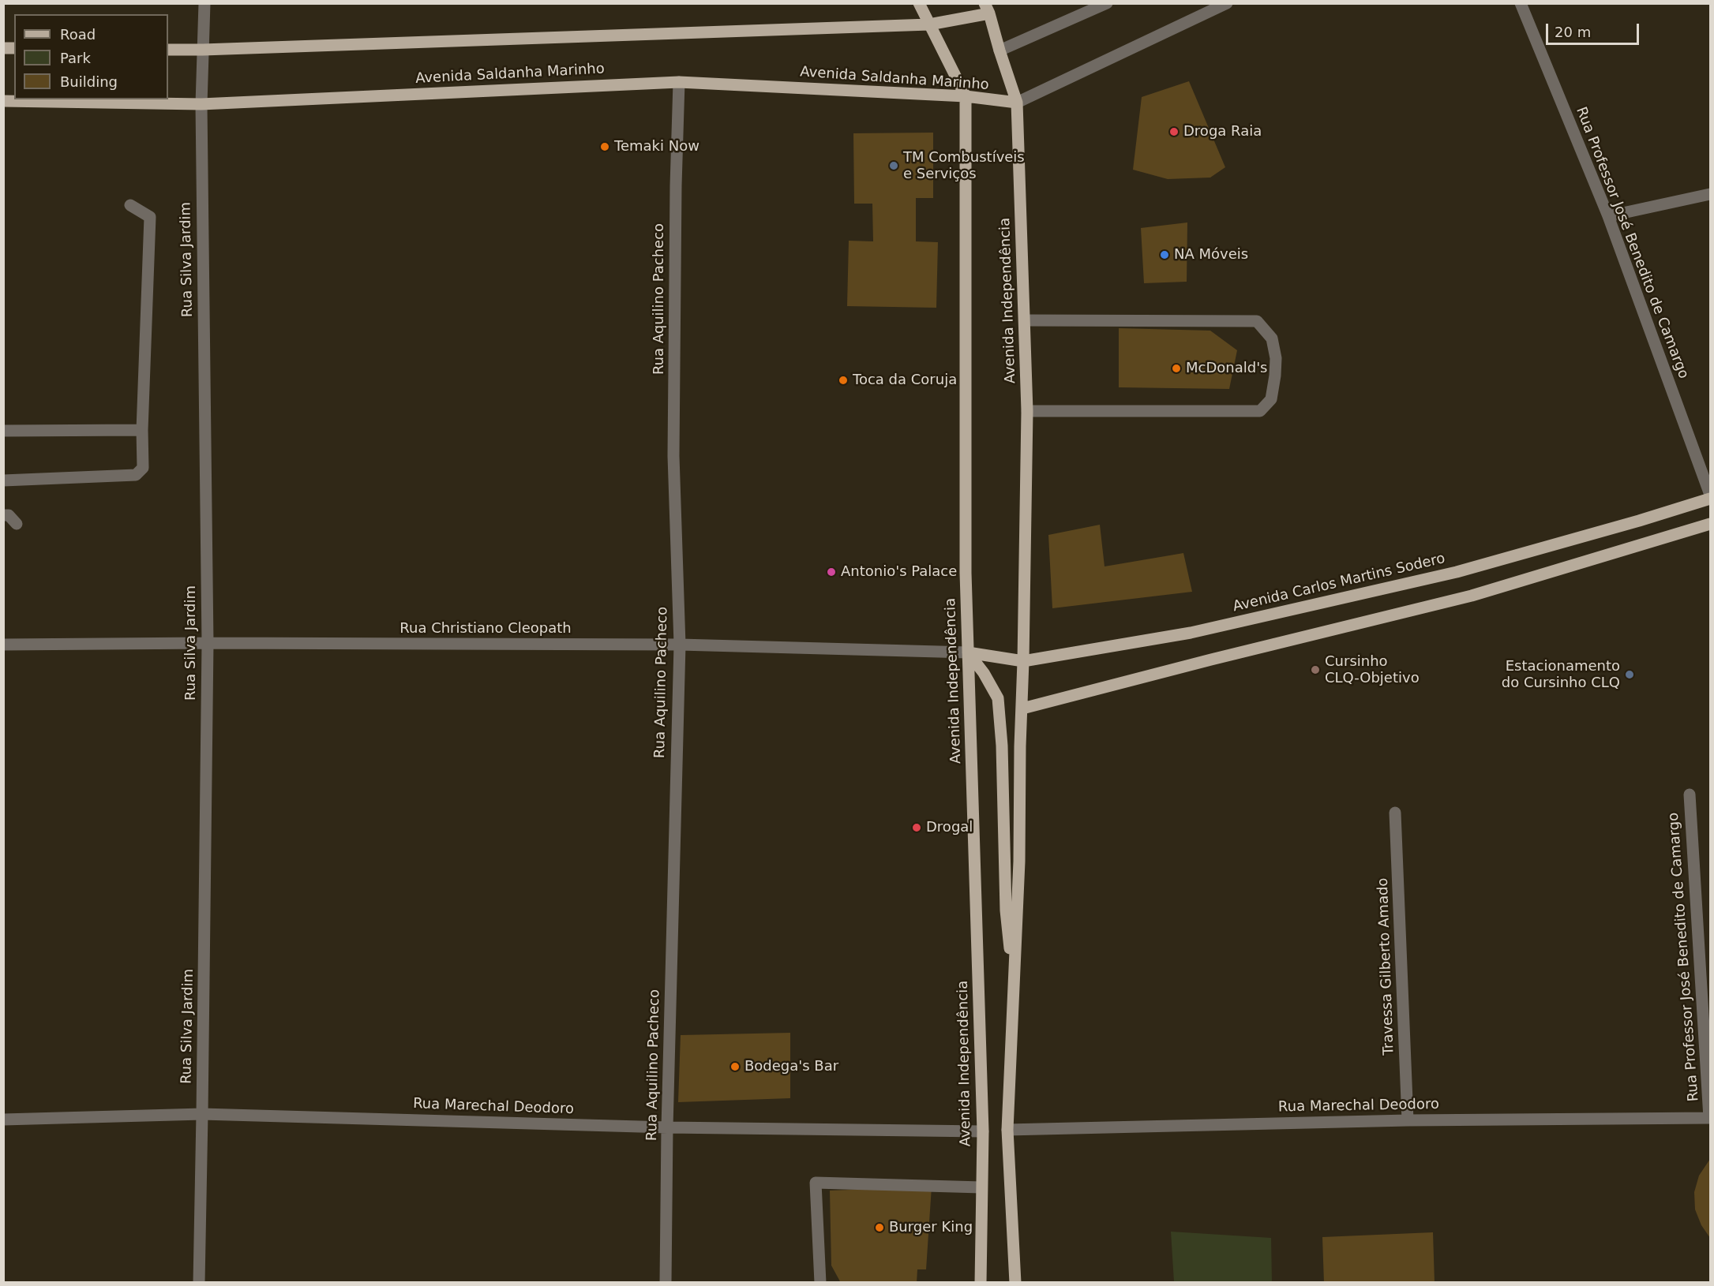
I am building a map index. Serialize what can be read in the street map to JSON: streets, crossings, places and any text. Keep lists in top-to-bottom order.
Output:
{
  "streets": {
    "main road": ["Avenida Saldanha Marinho", "Avenida Independência", "Avenida Carlos Martins Sodero"],
    "street": [
      "Rua Professor José Benedito de Camargo",
      "Rua Silva Jardim",
      "Rua Aquilino Pacheco",
      "Rua Christiano Cleopath",
      "Travessa Gilberto Amado",
      "Rua Marechal Deodoro"
    ]
  },
  "crossings": [
    ["Avenida Saldanha Marinho", "Rua Silva Jardim"],
    ["Avenida Saldanha Marinho", "Rua Aquilino Pacheco"],
    ["Avenida Saldanha Marinho", "Avenida Independência"],
    ["Rua Professor José Benedito de Camargo", "Avenida Carlos Martins Sodero"],
    ["Rua Professor José Benedito de Camargo", "Rua Marechal Deodoro"],
    ["Rua Silva Jardim", "Rua Christiano Cleopath"],
    ["Rua Silva Jardim", "Rua Marechal Deodoro"],
    ["Rua Aquilino Pacheco", "Rua Christiano Cleopath"],
    ["Rua Aquilino Pacheco", "Rua Marechal Deodoro"],
    ["Avenida Independência", "Avenida Carlos Martins Sodero"],
    ["Avenida Independência", "Rua Christiano Cleopath"],
    ["Avenida Independência", "Rua Marechal Deodoro"],
    ["Avenida Carlos Martins Sodero", "Rua Christiano Cleopath"],
    ["Travessa Gilberto Amado", "Rua Marechal Deodoro"]
  ],
  "places": [
    "Droga Raia",
    "Temaki Now",
    "TM Combustíveis e Serviços",
    "NA Móveis",
    "McDonald's",
    "Toca da Coruja",
    "Antonio's Palace",
    "Cursinho CLQ-Objetivo",
    "Estacionamento do Cursinho CLQ",
    "Drogal",
    "Bodega's Bar",
    "Burger King"
  ],
  "legend": ["Road", "Park", "Building"],
  "scale_bar": "20 m"
}
